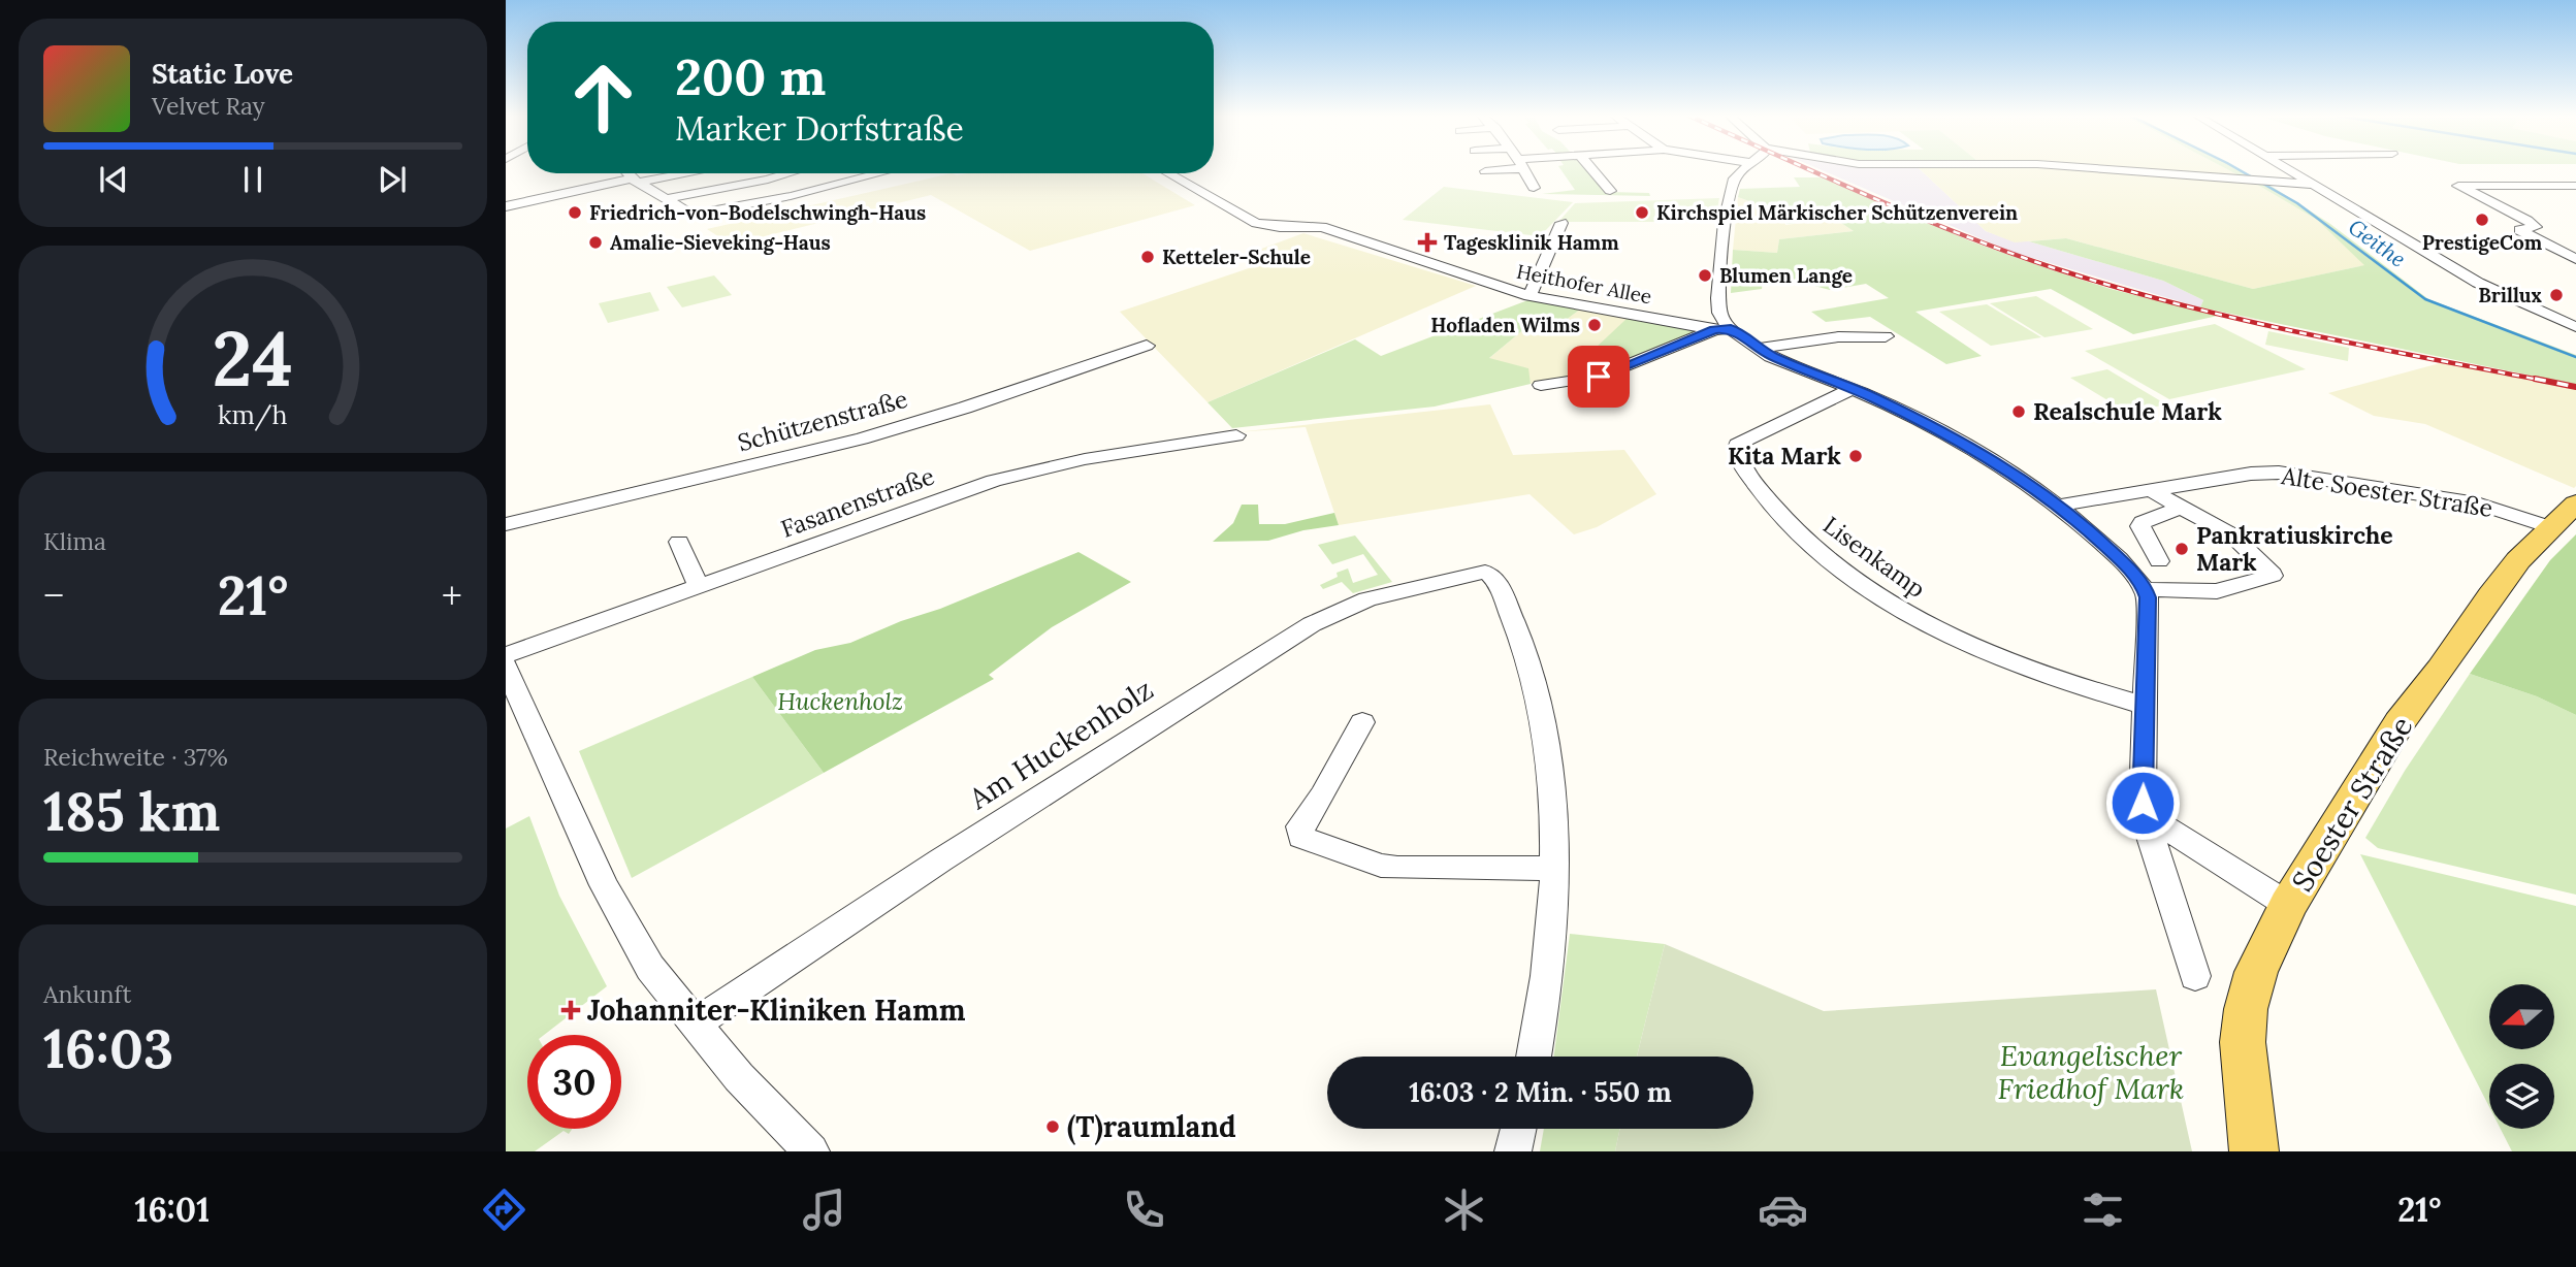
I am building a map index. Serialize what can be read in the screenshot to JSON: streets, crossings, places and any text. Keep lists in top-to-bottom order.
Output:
{
  "streets": {
    "main road": ["Soester Straße"],
    "street": [
      "Heithofer Allee",
      "Schützenstraße",
      "Alte Soester Straße",
      "Fasanenstraße",
      "Lisenkamp",
      "Am Huckenholz"
    ]
  },
  "crossings": [
    ["Alte Soester Straße", "Soester Straße"]
  ],
  "water": ["Geithe"],
  "parks": ["Huckenholz", "Evangelischer Friedhof Mark"],
  "places": {
    "other": [
      "Friedrich-von-Bodelschwingh-Haus",
      "Kirchspiel Märkischer Schützenverein",
      "PrestigeCom",
      "Amalie-Sieveking-Haus",
      "Ketteler-Schule",
      "Blumen Lange",
      "Brillux",
      "Hofladen Wilms",
      "Realschule Mark",
      "Kita Mark",
      "Pankratiuskirche Mark",
      "(T)raumland"
    ],
    "health": ["Tagesklinik Hamm", "Johanniter-Kliniken Hamm"]
  },
  "north": "left",
  "page": {
    "turn": ["200 m", "Marker Dorfstraße"],
    "song": ["Static Love", "Velvet Ray"],
    "tile": [
      "Klima",
      ["Reichweite · 37%", "185 km"],
      ["Ankunft", "16:03"]
    ],
    "heat": ["−", "21°", "+"],
    "limit": "30",
    "trip": "16:03 · 2 Min. · 550 m",
    "tabs": ["16:01", "21°"],
    "gauge": ["24", "km/h"]
  }
}
